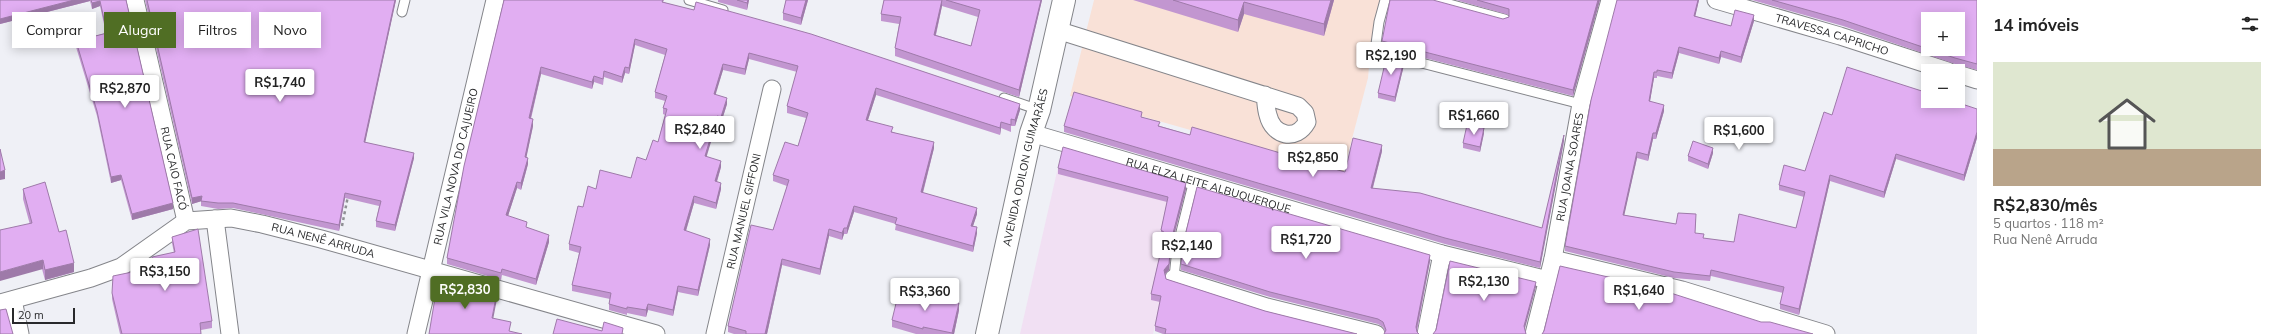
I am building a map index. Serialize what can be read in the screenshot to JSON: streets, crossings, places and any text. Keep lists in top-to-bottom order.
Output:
{
  "streets": {
    "street": [
      "TRAVESSA CAPRICHO",
      "RUA JOANA SOARES",
      "RUA VILA NOVA DO CAJUEIRO",
      "AVENIDA ODILON GUIMARÃES",
      "RUA CAIO FACÓ",
      "RUA ELZA LEITE ALBUQUERQUE",
      "RUA MANUEL GIFFONI",
      "RUA NENÊ ARRUDA"
    ]
  },
  "crossings": [
    ["RUA JOANA SOARES", "RUA ELZA LEITE ALBUQUERQUE"],
    ["RUA VILA NOVA DO CAJUEIRO", "RUA NENÊ ARRUDA"],
    ["AVENIDA ODILON GUIMARÃES", "RUA ELZA LEITE ALBUQUERQUE"],
    ["RUA CAIO FACÓ", "RUA NENÊ ARRUDA"]
  ],
  "scale_bar": "20 m",
  "page": {
    "heading": "14 imóveis",
    "map_buttons": ["+", "−"],
    "chip": [
      "Comprar",
      "Alugar",
      "Filtros",
      "Novo"
    ],
    "price": [
      "R$2,190",
      "R$1,740",
      "R$2,870",
      "R$1,660",
      "R$2,840",
      "R$1,600",
      "R$2,850",
      "R$1,720",
      "R$2,140",
      "R$3,150",
      "R$2,130",
      "R$2,830",
      "R$1,640",
      "R$3,360"
    ],
    "list": [
      {
        "name": "R$2,830/mês",
        "note": "5 quartos · 118 m² · Rua Nenê Arruda"
      }
    ],
    "scale": "20 m"
  }
}
